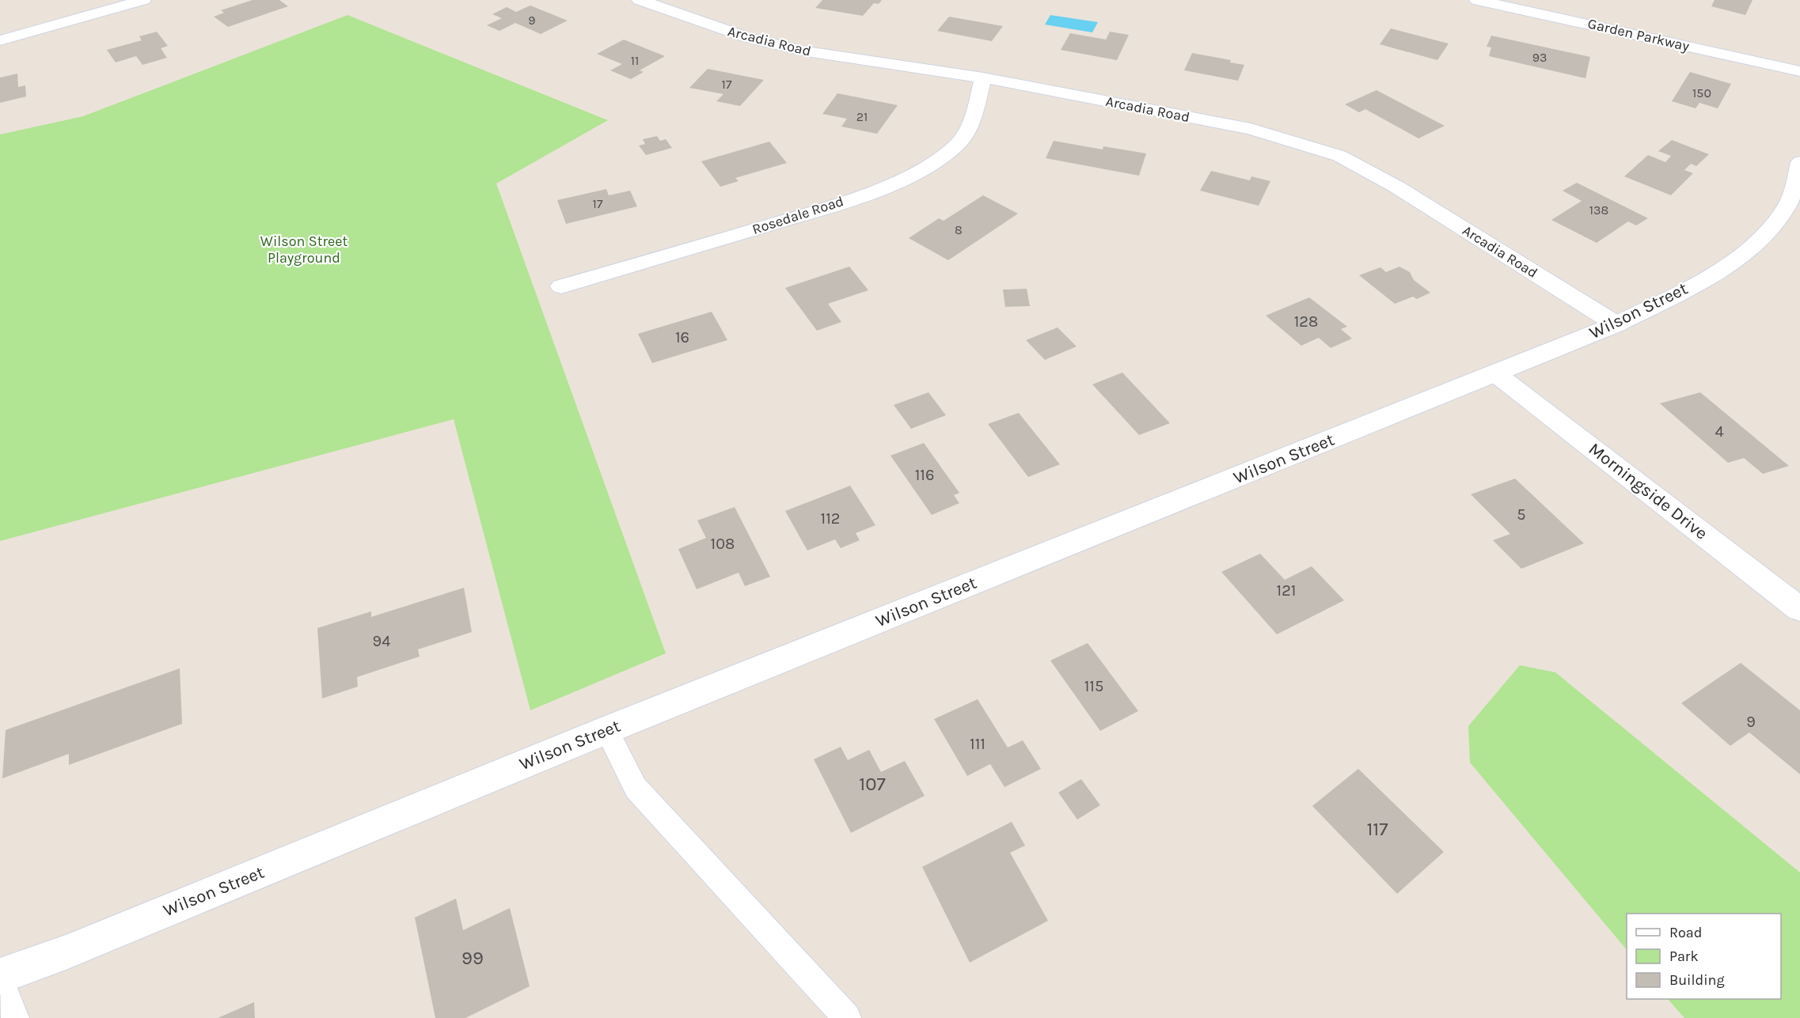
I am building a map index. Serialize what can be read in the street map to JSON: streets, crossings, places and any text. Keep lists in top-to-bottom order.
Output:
{
  "streets": {
    "street": [
      "Garden Parkway",
      "Arcadia Road",
      "Rosedale Road",
      "Wilson Street",
      "Morningside Drive"
    ]
  },
  "crossings": [
    ["Arcadia Road", "Rosedale Road"],
    ["Arcadia Road", "Wilson Street"],
    ["Wilson Street", "Morningside Drive"]
  ],
  "parks": ["Wilson Street Playground"],
  "house_numbers": [
    "9",
    "93",
    "11",
    "17",
    "150",
    "21",
    "17",
    "138",
    "8",
    "128",
    "16",
    "4",
    "116",
    "5",
    "112",
    "108",
    "121",
    "94",
    "115",
    "9",
    "111",
    "107",
    "117",
    "99"
  ],
  "legend": ["Road", "Park", "Building"]
}
